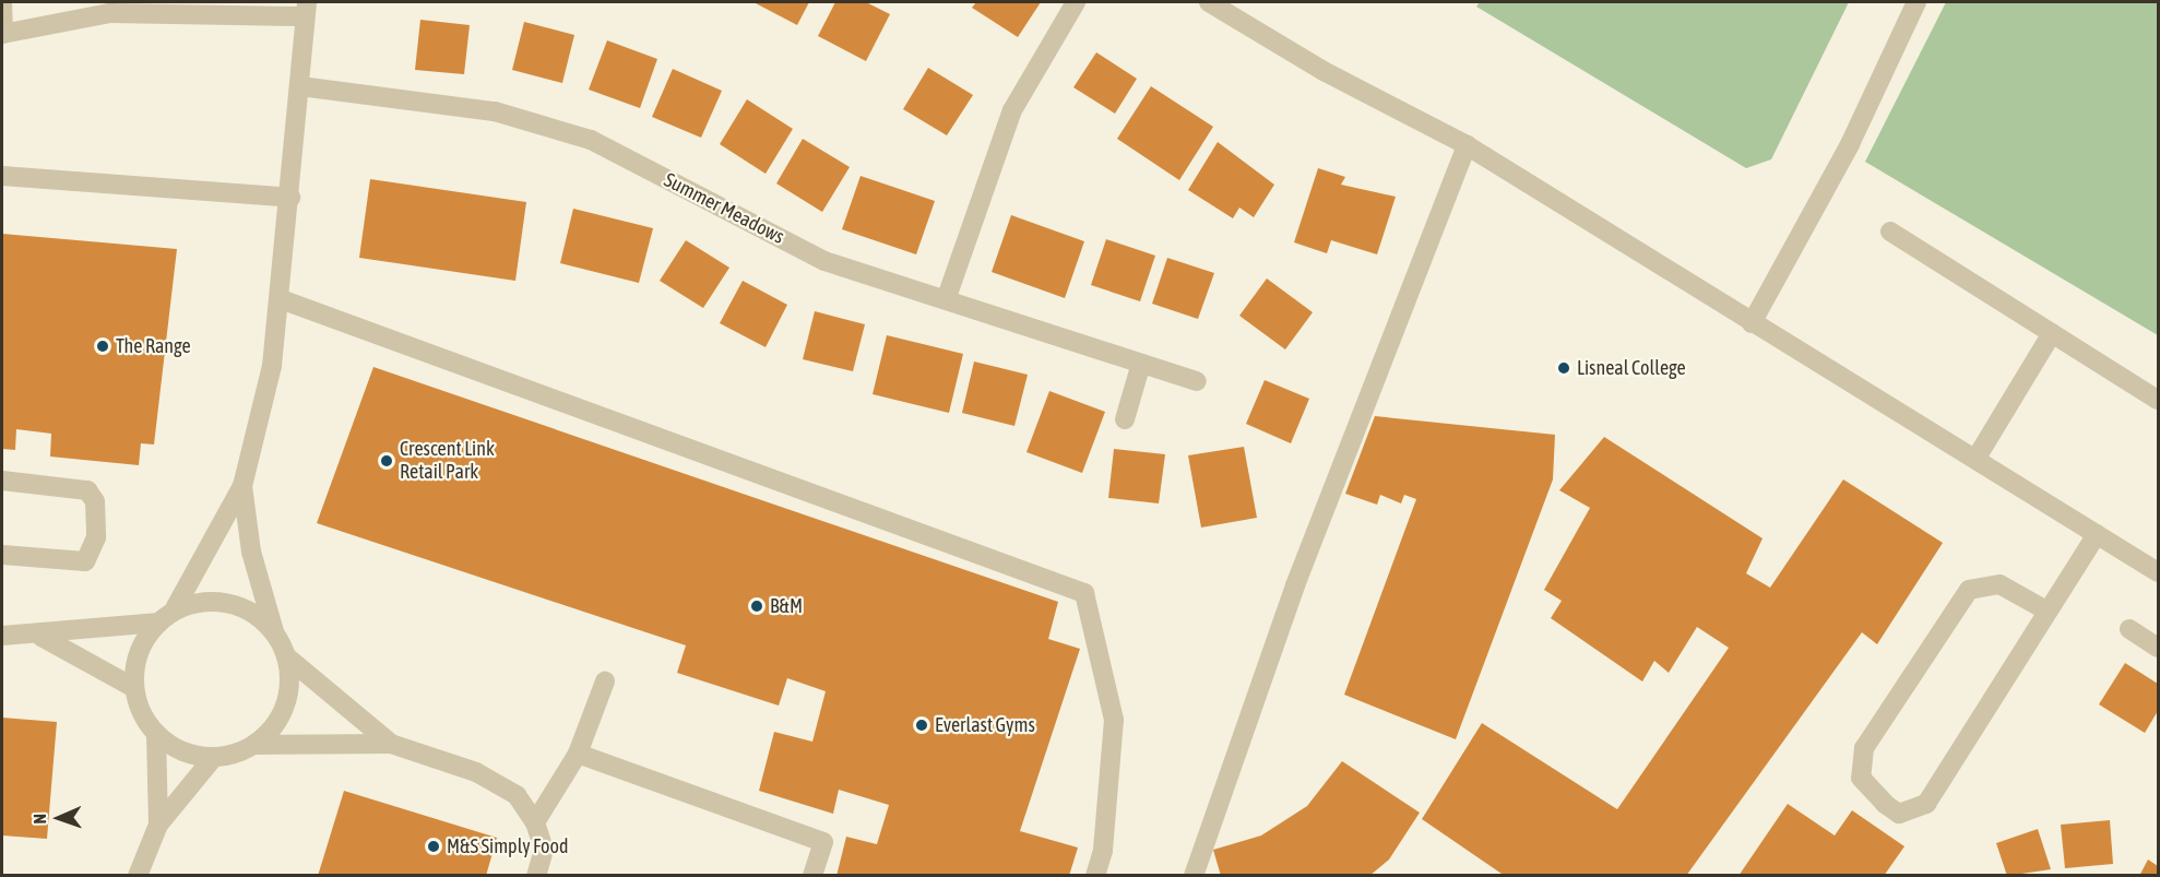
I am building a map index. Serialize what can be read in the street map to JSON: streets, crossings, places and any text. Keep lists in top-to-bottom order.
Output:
{
  "streets": {
    "street": ["Summer Meadows"]
  },
  "places": [
    "The Range",
    "Lisneal College",
    "Crescent Link Retail Park",
    "B&M",
    "Everlast Gyms",
    "M&S Simply Food"
  ],
  "north": "left"
}
